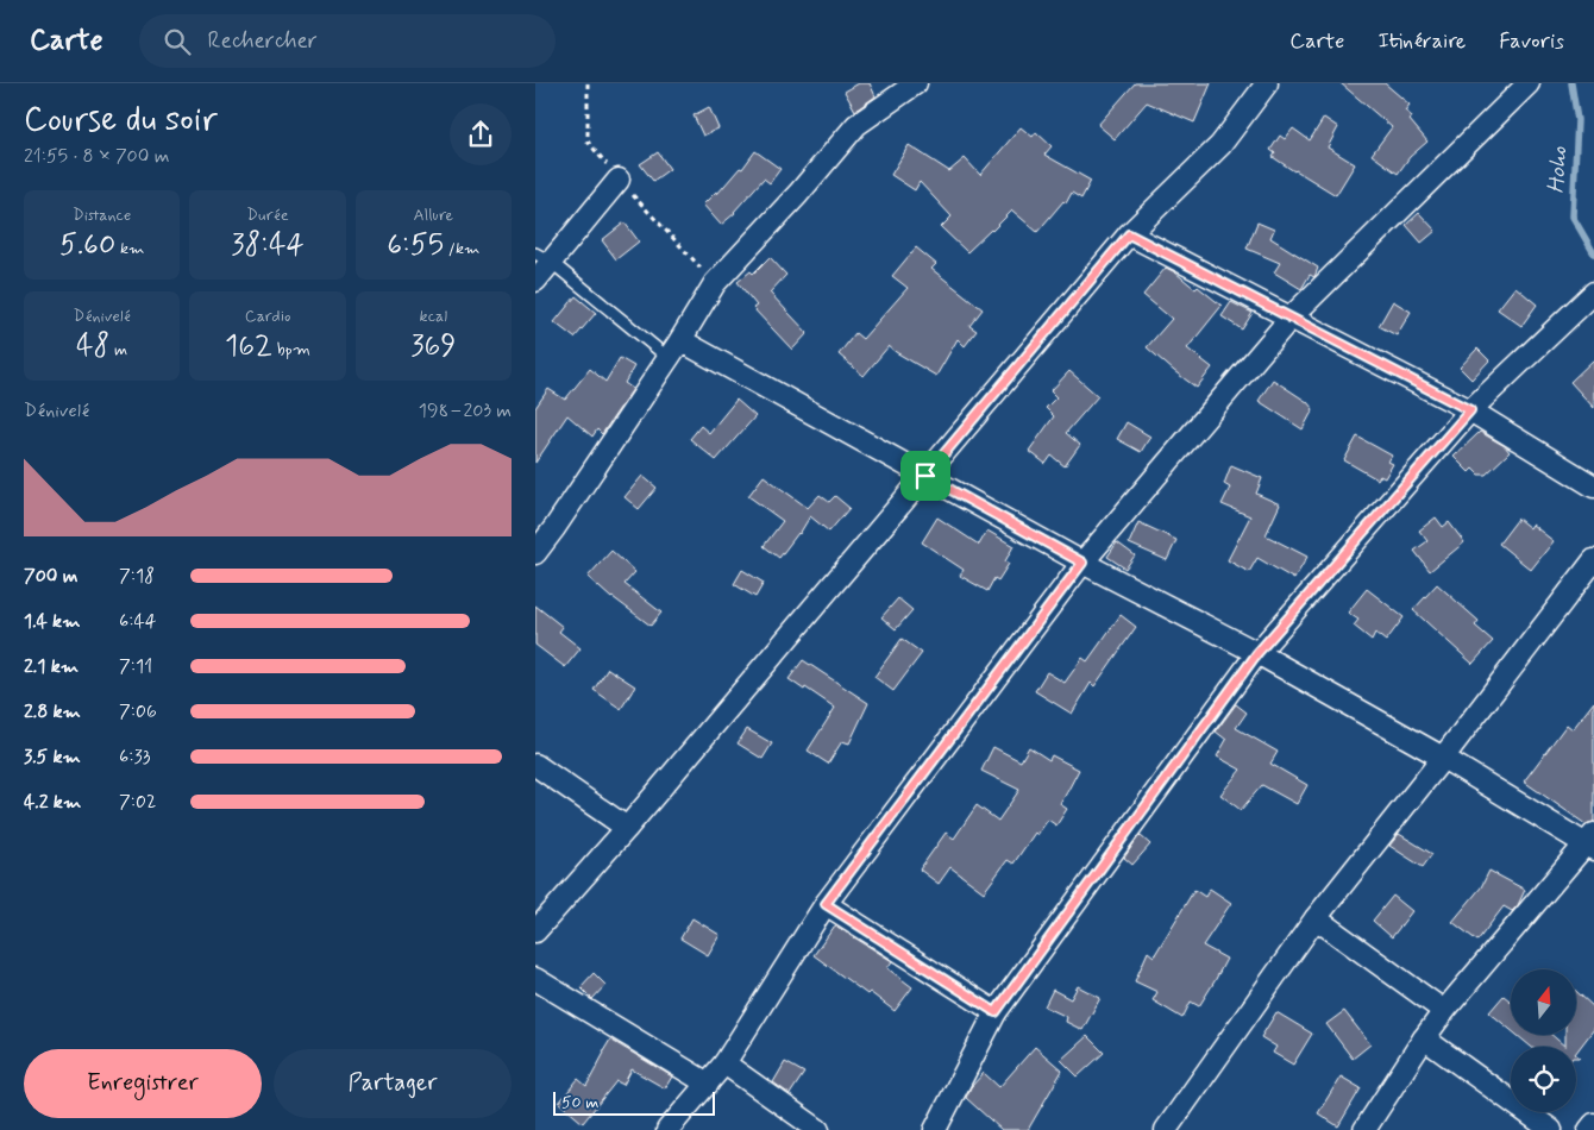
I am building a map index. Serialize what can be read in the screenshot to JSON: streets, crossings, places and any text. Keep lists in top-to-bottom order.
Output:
{
  "water": ["Hoho"],
  "scale_bar": "50 m",
  "north": "top",
  "page": {
    "header": "Carte",
    "search": "Rechercher",
    "nav": ["Carte", "Itinéraire", "Favoris"],
    "heading": ["Course du soir", "21:55 · 8 × 700 m"],
    "stats": [
      ["Distance", "5.60 km"],
      ["Durée", "38:44"],
      ["Allure", "6:55 /km"],
      ["Dénivelé", "48 m"],
      ["Cardio", "162 bpm"],
      ["kcal", "369"]
    ],
    "chart": ["Dénivelé", "198–203 m"],
    "list": [
      {
        "name": "700 m",
        "note": "7:18"
      },
      {
        "name": "1.4 km",
        "note": "6:44"
      },
      {
        "name": "2.1 km",
        "note": "7:11"
      },
      {
        "name": "2.8 km",
        "note": "7:06"
      },
      {
        "name": "3.5 km",
        "note": "6:33"
      },
      {
        "name": "4.2 km",
        "note": "7:02"
      }
    ],
    "buttons": ["Enregistrer", "Partager"],
    "scale": "50 m"
  }
}
